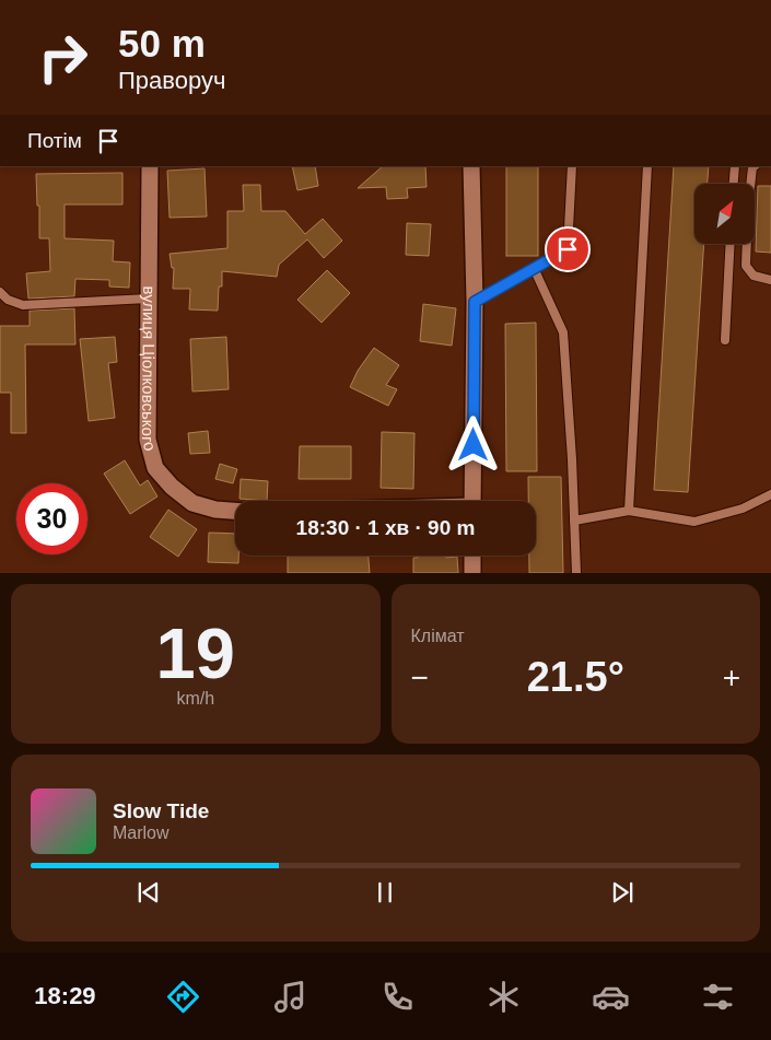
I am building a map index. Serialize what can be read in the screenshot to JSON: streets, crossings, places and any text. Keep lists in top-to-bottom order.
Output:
{
  "streets": {
    "street": ["вулиця Ціолковського"]
  },
  "north": "top right",
  "page": {
    "turn": ["50 m", "Праворуч"],
    "then": "Потім",
    "limit": "30",
    "trip": "18:30 · 1 хв · 90 m",
    "tile": [
      ["19", "km/h"],
      "Клімат"
    ],
    "heat": ["−", "21.5°", "+"],
    "song": ["Slow Tide", "Marlow"],
    "tabs": "18:29"
  }
}
